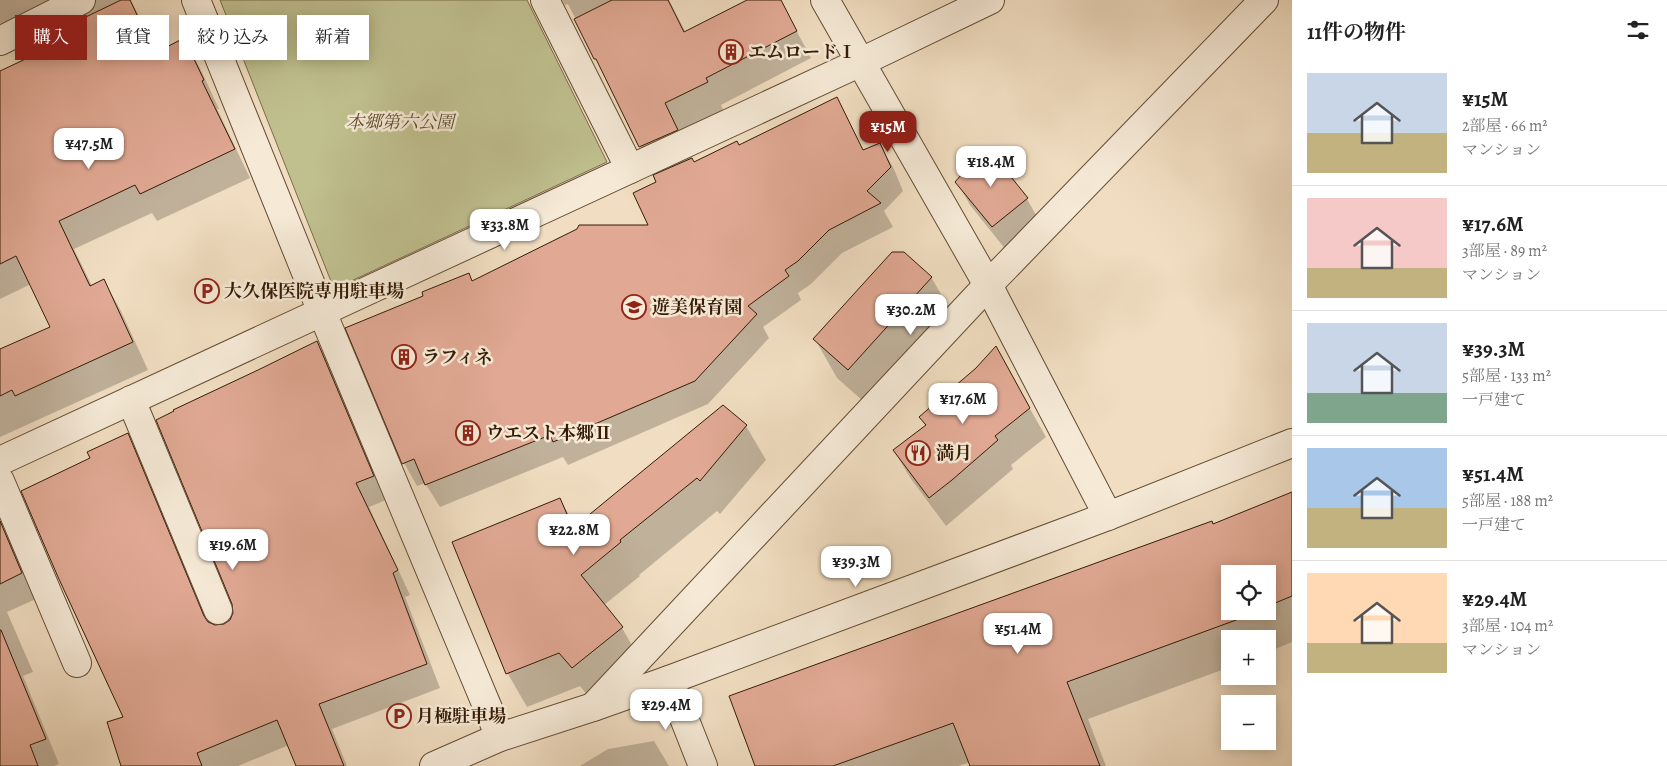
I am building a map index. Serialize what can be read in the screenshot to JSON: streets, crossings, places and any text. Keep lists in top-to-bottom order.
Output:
{
  "parks": ["本郷第六公園"],
  "places": {
    "building": ["エムロードⅠ", "ラフィネ", "ウエスト本郷Ⅱ"],
    "parking": ["大久保医院専用駐車場", "月極駐車場"],
    "school or university": ["遊美保育園"],
    "restaurant": ["満月"]
  },
  "page": {
    "heading": "11件の物件",
    "chip": [
      "購入",
      "賃貸",
      "絞り込み",
      "新着"
    ],
    "list": [
      {
        "name": "¥15M",
        "note": "2部屋 · 66 m² · マンション"
      },
      {
        "name": "¥17.6M",
        "note": "3部屋 · 89 m² · マンション"
      },
      {
        "name": "¥39.3M",
        "note": "5部屋 · 133 m² · 一戸建て"
      },
      {
        "name": "¥51.4M",
        "note": "5部屋 · 188 m² · 一戸建て"
      },
      {
        "name": "¥29.4M",
        "note": "3部屋 · 104 m² · マンション"
      }
    ],
    "price": [
      "¥15M",
      "¥47.5M",
      "¥18.4M",
      "¥33.8M",
      "¥30.2M",
      "¥17.6M",
      "¥22.8M",
      "¥19.6M",
      "¥39.3M",
      "¥51.4M",
      "¥29.4M"
    ],
    "map_buttons": ["+", "−"]
  }
}
